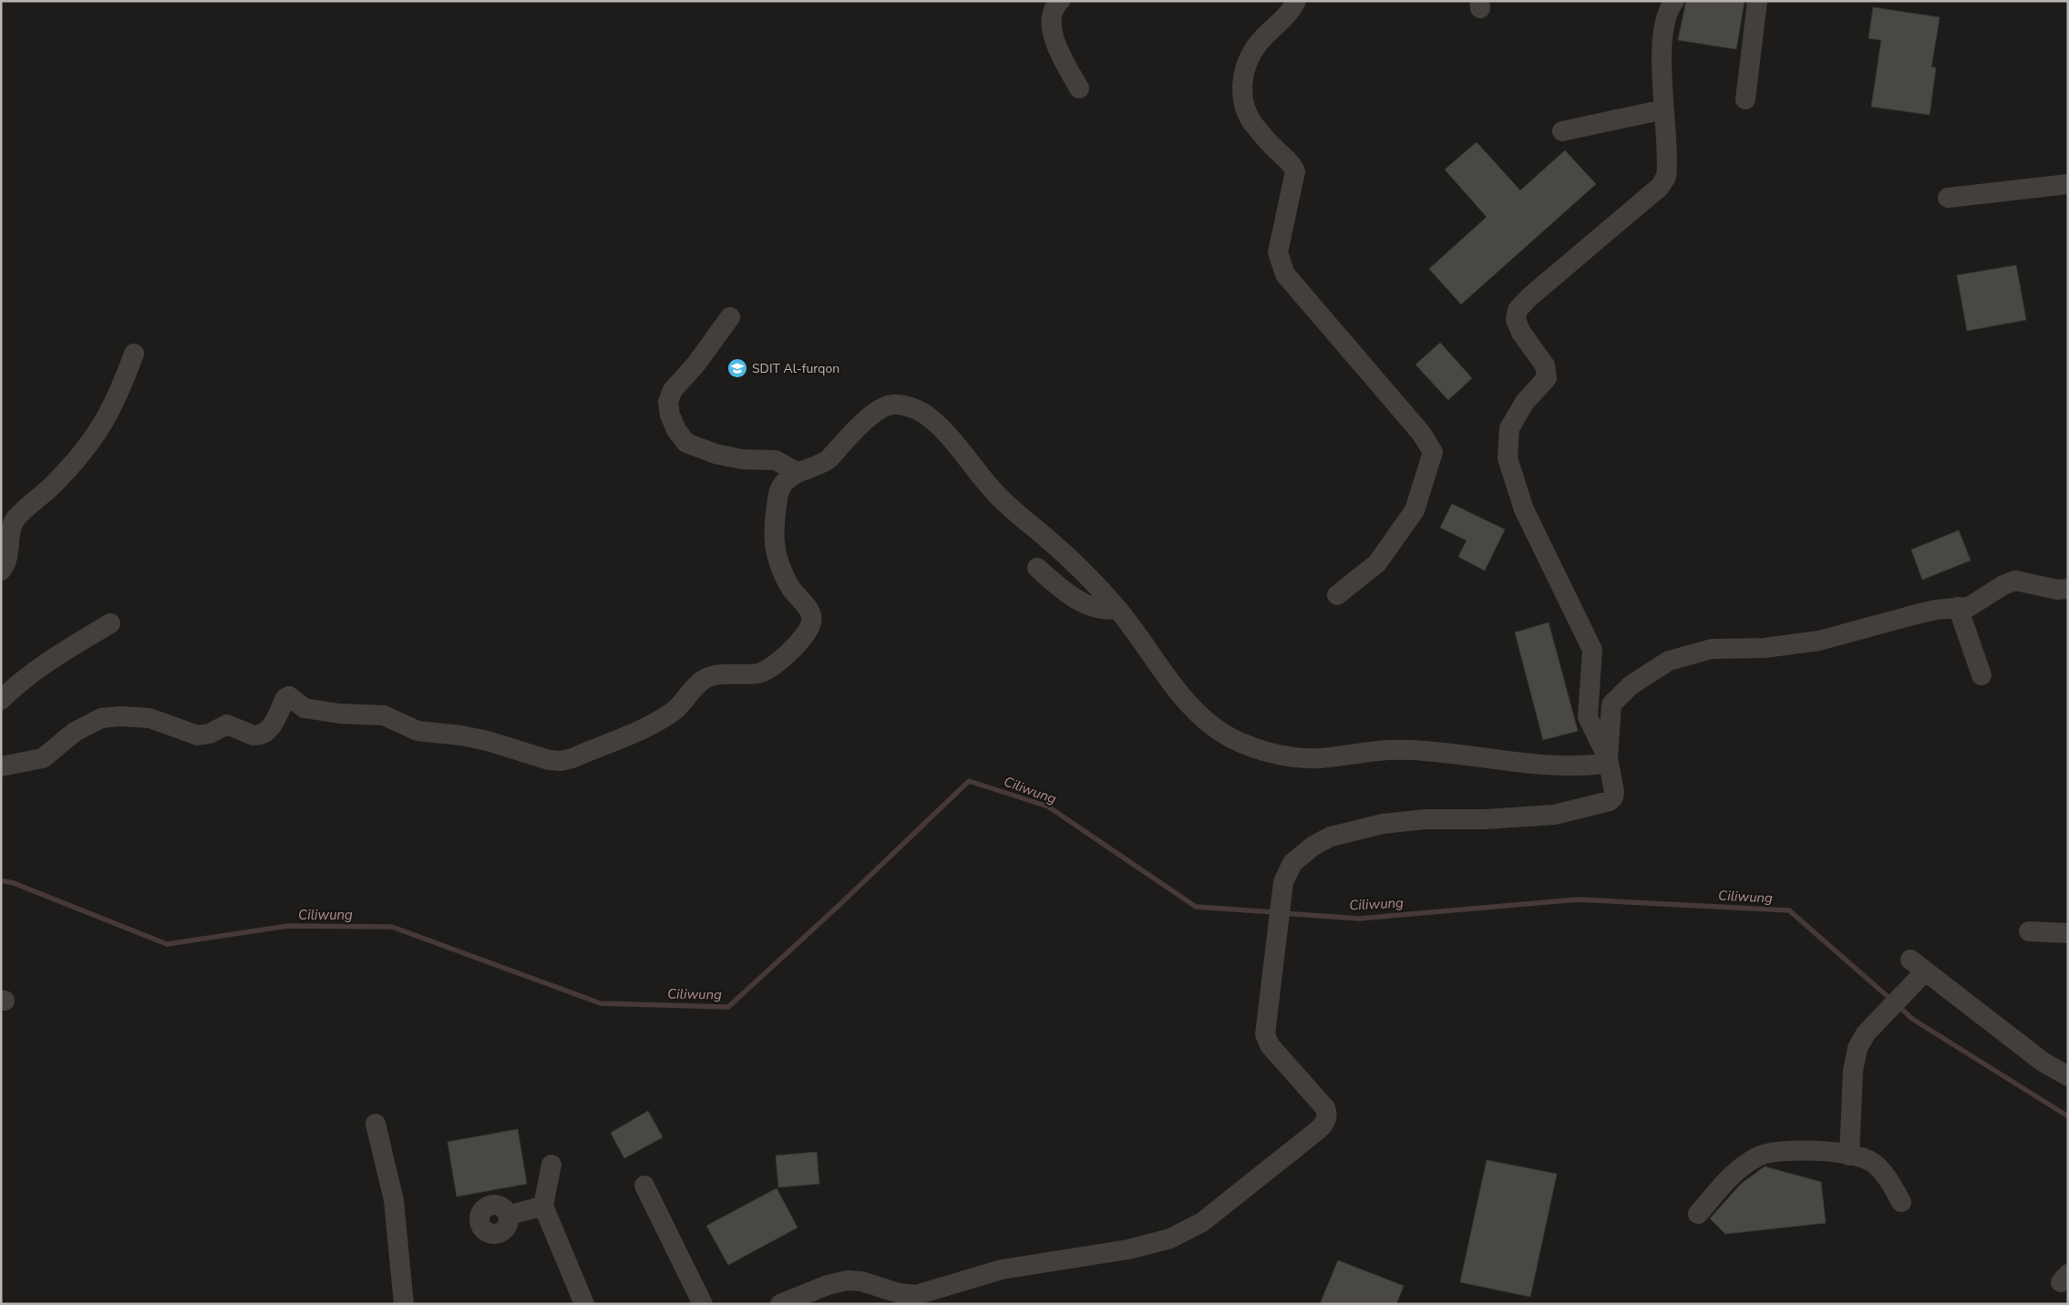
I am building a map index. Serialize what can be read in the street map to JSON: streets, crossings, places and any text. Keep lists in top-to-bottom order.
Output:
{
  "water": ["Ciliwung"],
  "places": {
    "school or university": ["SDIT Al-furqon"]
  }
}
